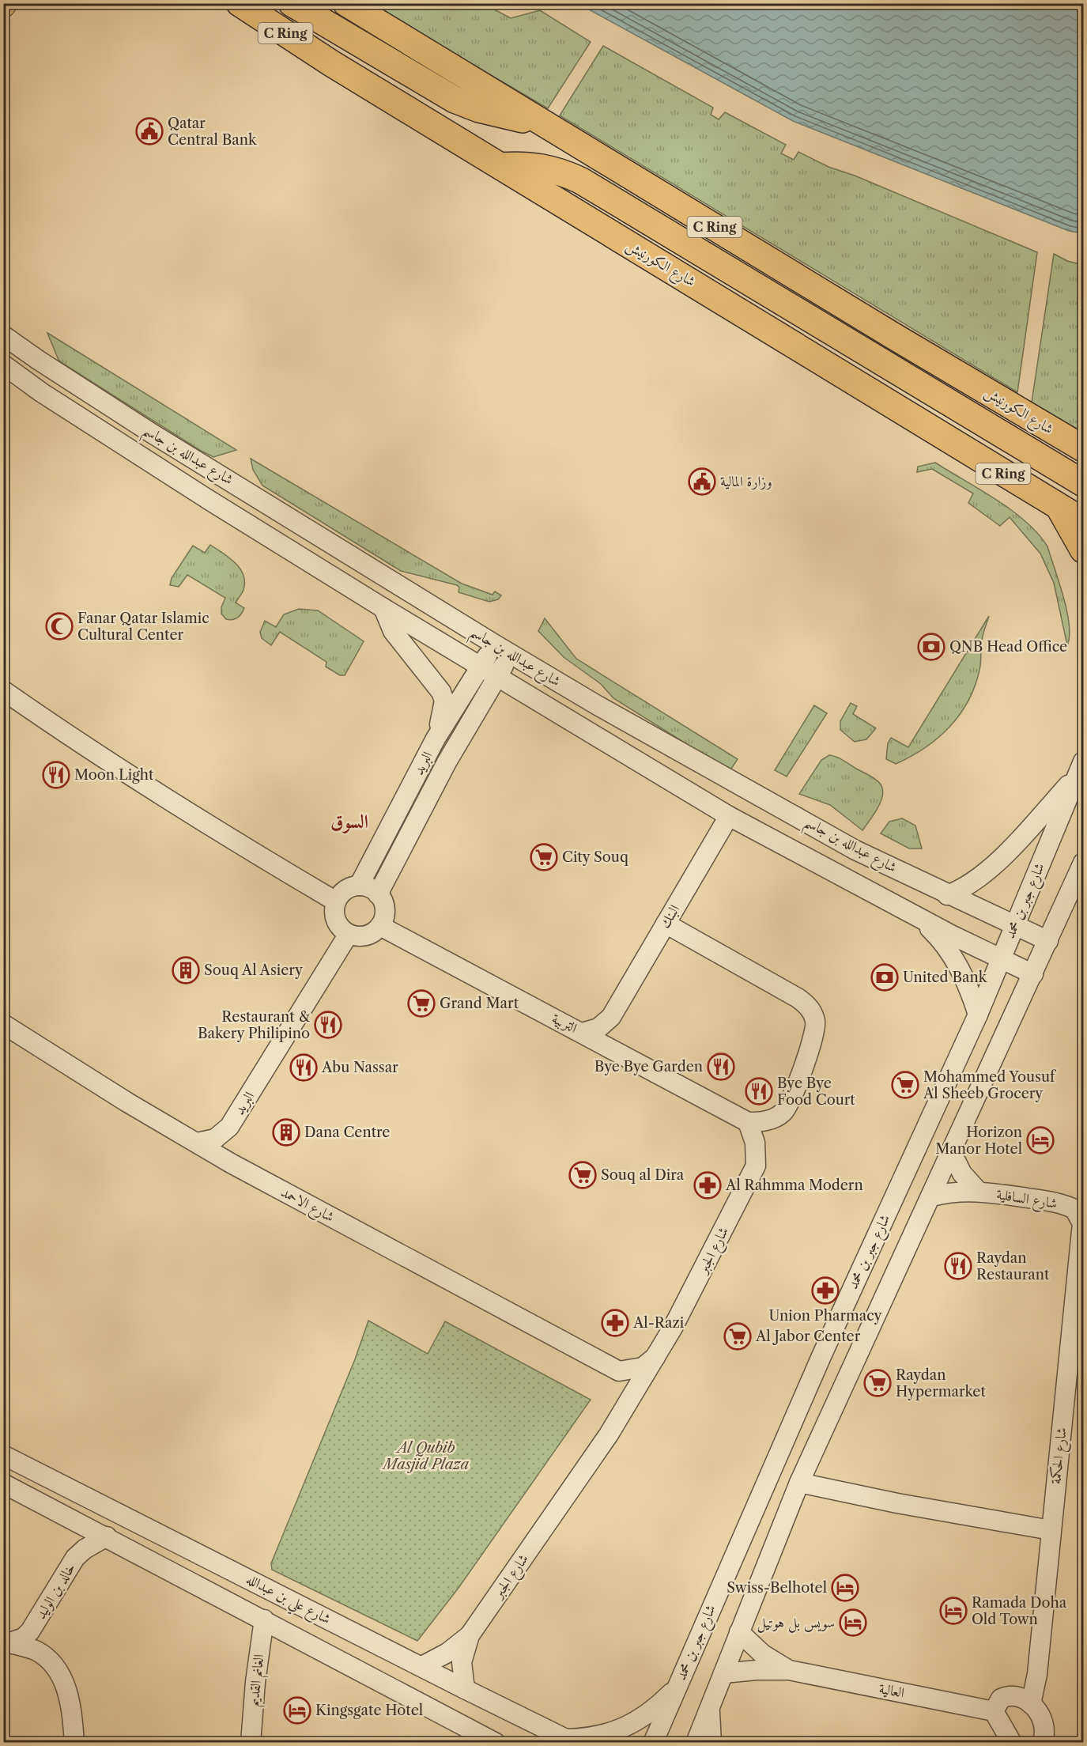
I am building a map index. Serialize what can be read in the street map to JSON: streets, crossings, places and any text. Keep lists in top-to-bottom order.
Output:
{
  "streets": {
    "highway": ["C Ring", "شارع الكورنيش"],
    "street": [
      "شارع عبدالله بن جاسم",
      "البريد",
      "شارع جبر بن محمد",
      "البنك",
      "التربية",
      "شارع السافلية",
      "شارع الاحمد",
      "شارع الجبر",
      "شارع الحكمة",
      "خالد بن الوليد",
      "شارع علي بن عبدالله",
      "الغانم القديم",
      "العالية"
    ]
  },
  "crossings": [
    ["شارع عبدالله بن جاسم", "البريد"],
    ["شارع عبدالله بن جاسم", "شارع جبر بن محمد"],
    ["شارع عبدالله بن جاسم", "البنك"],
    ["البريد", "التربية"],
    ["البريد", "شارع الاحمد"],
    ["البنك", "التربية"],
    ["التربية", "شارع الجبر"],
    ["شارع السافلية", "شارع الحكمة"],
    ["شارع الجبر", "شارع علي بن عبدالله"],
    ["خالد بن الوليد", "شارع علي بن عبدالله"],
    ["شارع علي بن عبدالله", "الغانم القديم"]
  ],
  "districts": ["السوق"],
  "parks": ["Al Qubib Masjid Plaza"],
  "places": {
    "public building": ["Qatar Central Bank", "وزارة المالية"],
    "mosque": ["Fanar Qatar Islamic Cultural Center"],
    "bank": ["QNB Head Office", "United Bank"],
    "restaurant": [
      "Moon Light",
      "Restaurant & Bakery Philipino",
      "Bye Bye Garden",
      "Abu Nassar",
      "Bye Bye Food Court",
      "Raydan Restaurant"
    ],
    "supermarket": [
      "City Souq",
      "Grand Mart",
      "Mohammed Yousuf Al Sheeb Grocery",
      "Souq al Dira",
      "Al Jabor Center",
      "Raydan Hypermarket"
    ],
    "building": ["Souq Al Asiery", "Dana Centre"],
    "hotel": [
      "Horizon Manor Hotel",
      "Swiss-Belhotel",
      "Ramada Doha Old Town",
      "سويس بل هوتيل",
      "Kingsgate Hotel"
    ],
    "pharmacy": ["Al Rahmma Modern", "Union Pharmacy", "Al-Razi"]
  }
}
